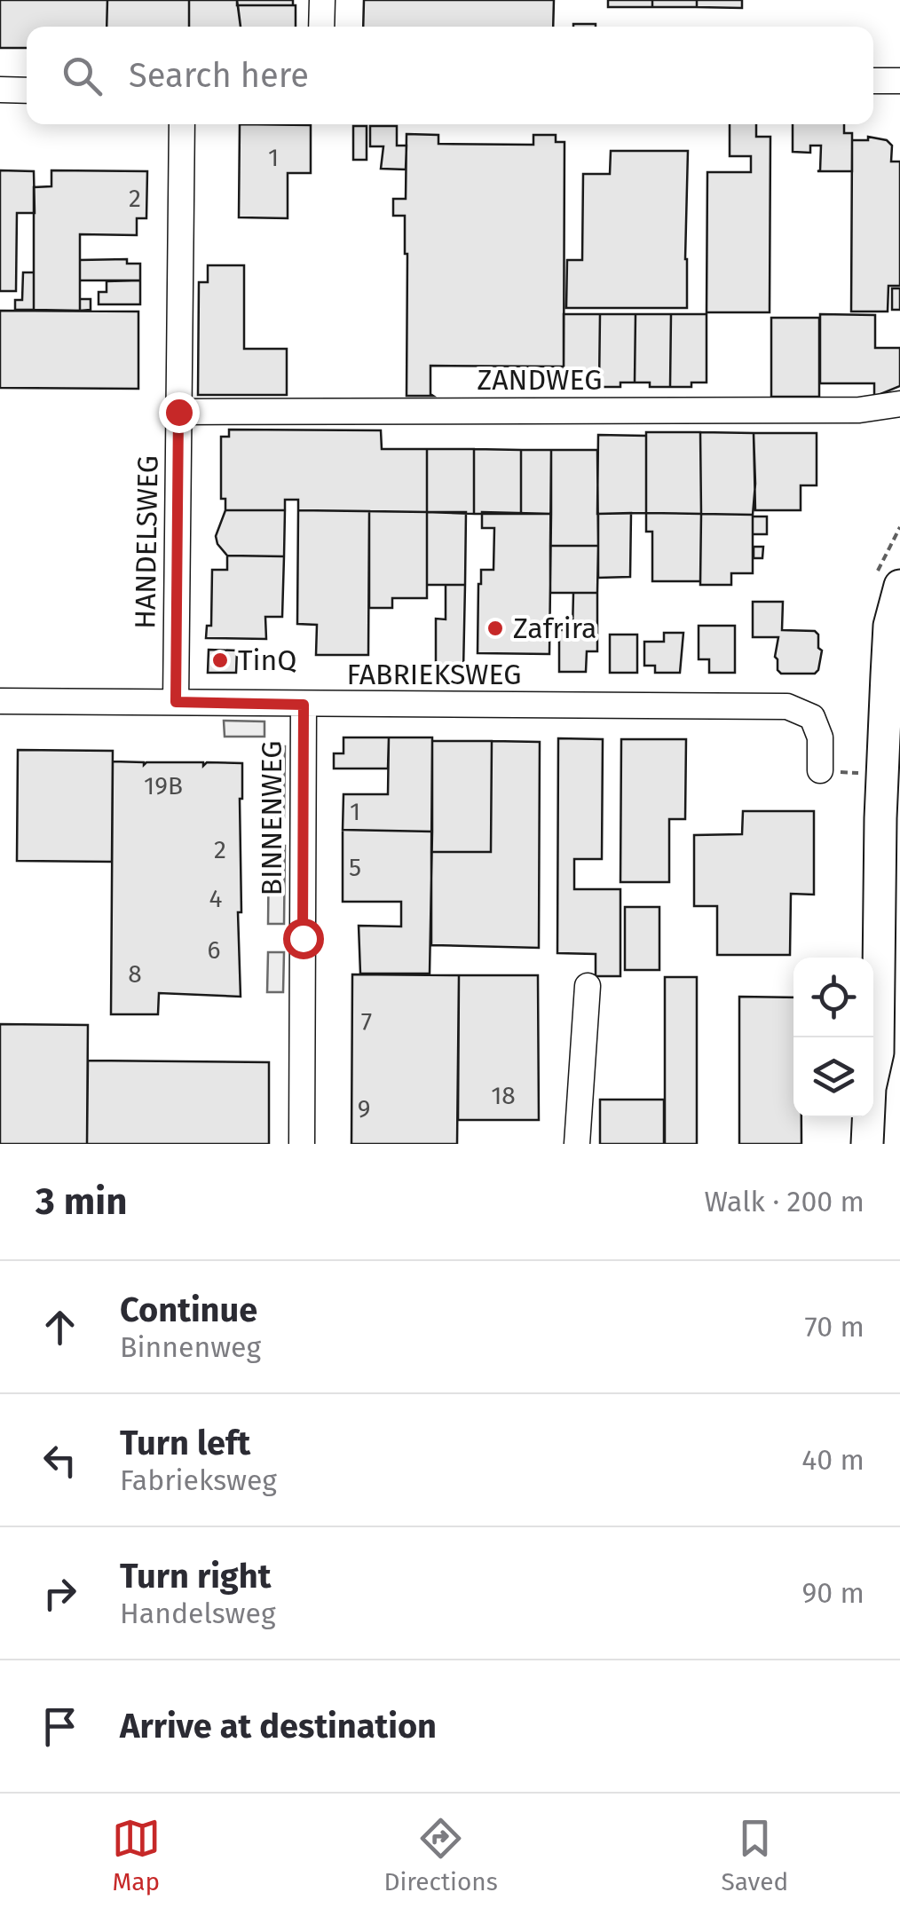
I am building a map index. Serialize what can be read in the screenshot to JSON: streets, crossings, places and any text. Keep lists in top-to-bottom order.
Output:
{
  "streets": {
    "street": [
      "ZANDWEG",
      "HANDELSWEG",
      "FABRIEKSWEG",
      "BINNENWEG"
    ]
  },
  "crossings": [
    ["ZANDWEG", "HANDELSWEG"],
    ["HANDELSWEG", "FABRIEKSWEG"],
    ["FABRIEKSWEG", "BINNENWEG"]
  ],
  "places": ["Zafrira", "TinQ"],
  "house_numbers": [
    "1",
    "2",
    "19B",
    "1",
    "2",
    "5",
    "4",
    "6",
    "8",
    "7",
    "18",
    "9"
  ],
  "page": {
    "search": "Search here",
    "heading": ["3 min", "Walk · 200 m"],
    "list": [
      ["Continue", "Binnenweg", "70 m"],
      ["Turn left", "Fabrieksweg", "40 m"],
      ["Turn right", "Handelsweg", "90 m"],
      "Arrive at destination"
    ],
    "nav": ["Map", "Directions", "Saved"]
  }
}
